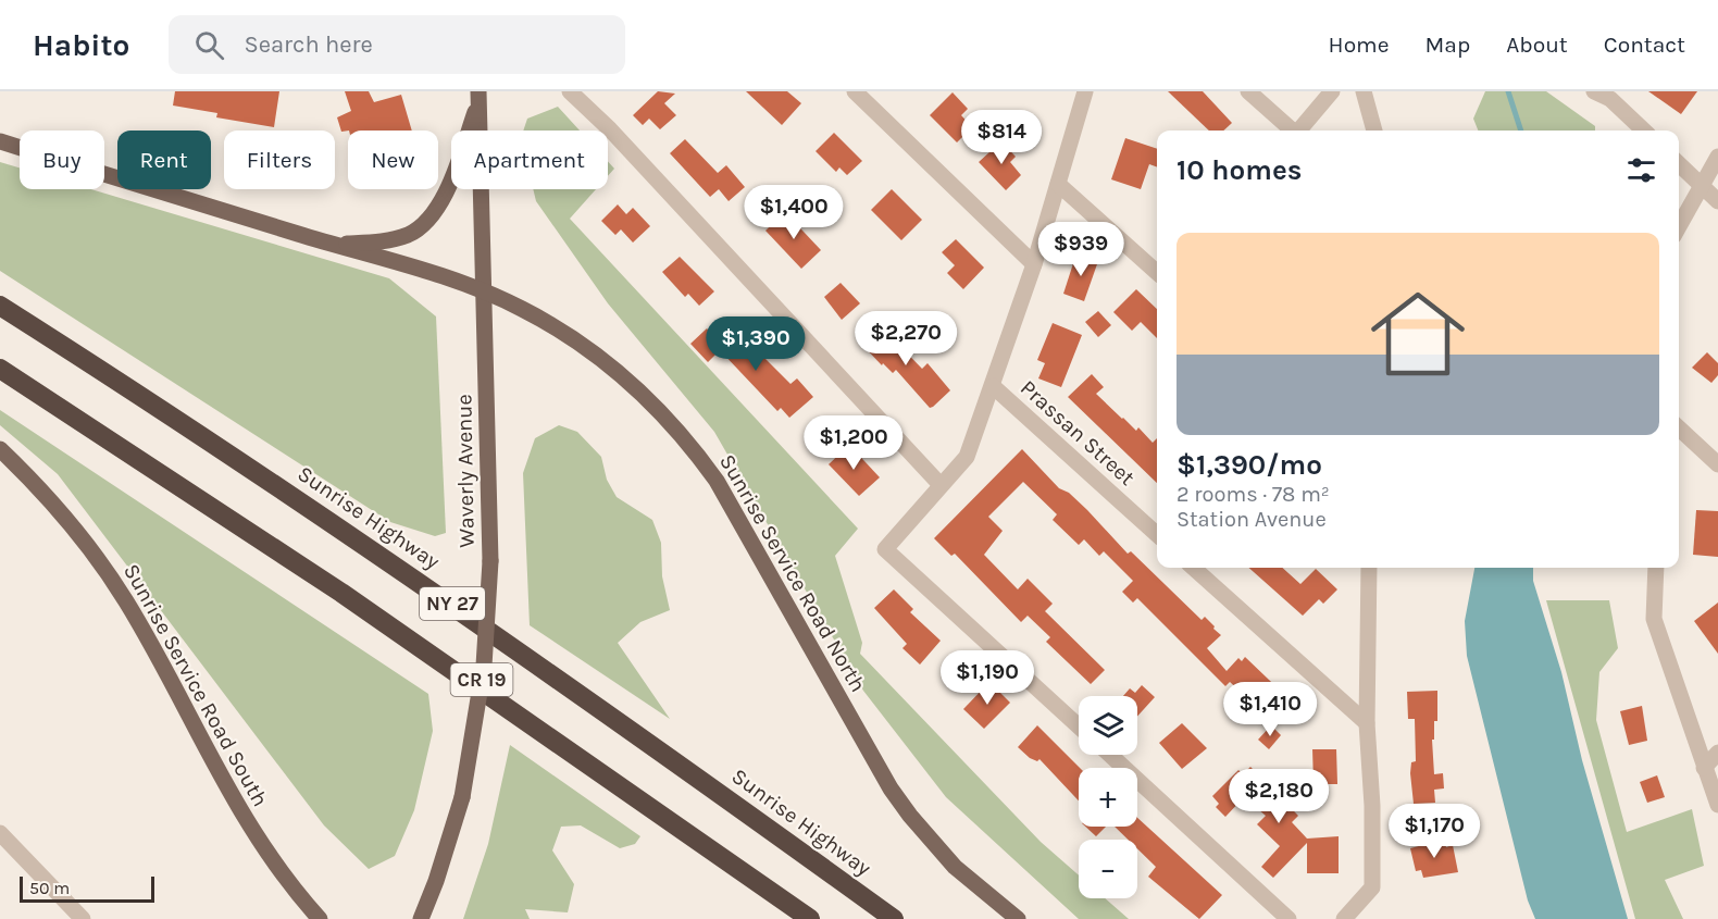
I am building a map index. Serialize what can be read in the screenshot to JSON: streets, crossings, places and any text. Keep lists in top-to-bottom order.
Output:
{
  "streets": {
    "highway": ["Sunrise Highway", "NY 27"],
    "main road": [
      "Waverly Avenue",
      "Sunrise Service Road North",
      "CR 19",
      "Sunrise Service Road South"
    ],
    "street": ["Prassan Street"]
  },
  "crossings": [
    ["Waverly Avenue", "Sunrise Service Road North"]
  ],
  "scale_bar": "50 m",
  "page": {
    "header": "Habito",
    "search": "Search here",
    "nav": [
      "Home",
      "Map",
      "About",
      "Contact"
    ],
    "price": [
      "$814",
      "$1,400",
      "$939",
      "$2,270",
      "$1,390",
      "$1,200",
      "$1,190",
      "$1,410",
      "$2,180",
      "$1,170"
    ],
    "chip": [
      "Buy",
      "Rent",
      "Filters",
      "New",
      "Apartment"
    ],
    "heading": "10 homes",
    "list": [
      {
        "name": "$1,390/mo",
        "note": "2 rooms · 78 m² · Station Avenue"
      }
    ],
    "map_buttons": ["+", "−"],
    "scale": "50 m"
  }
}
